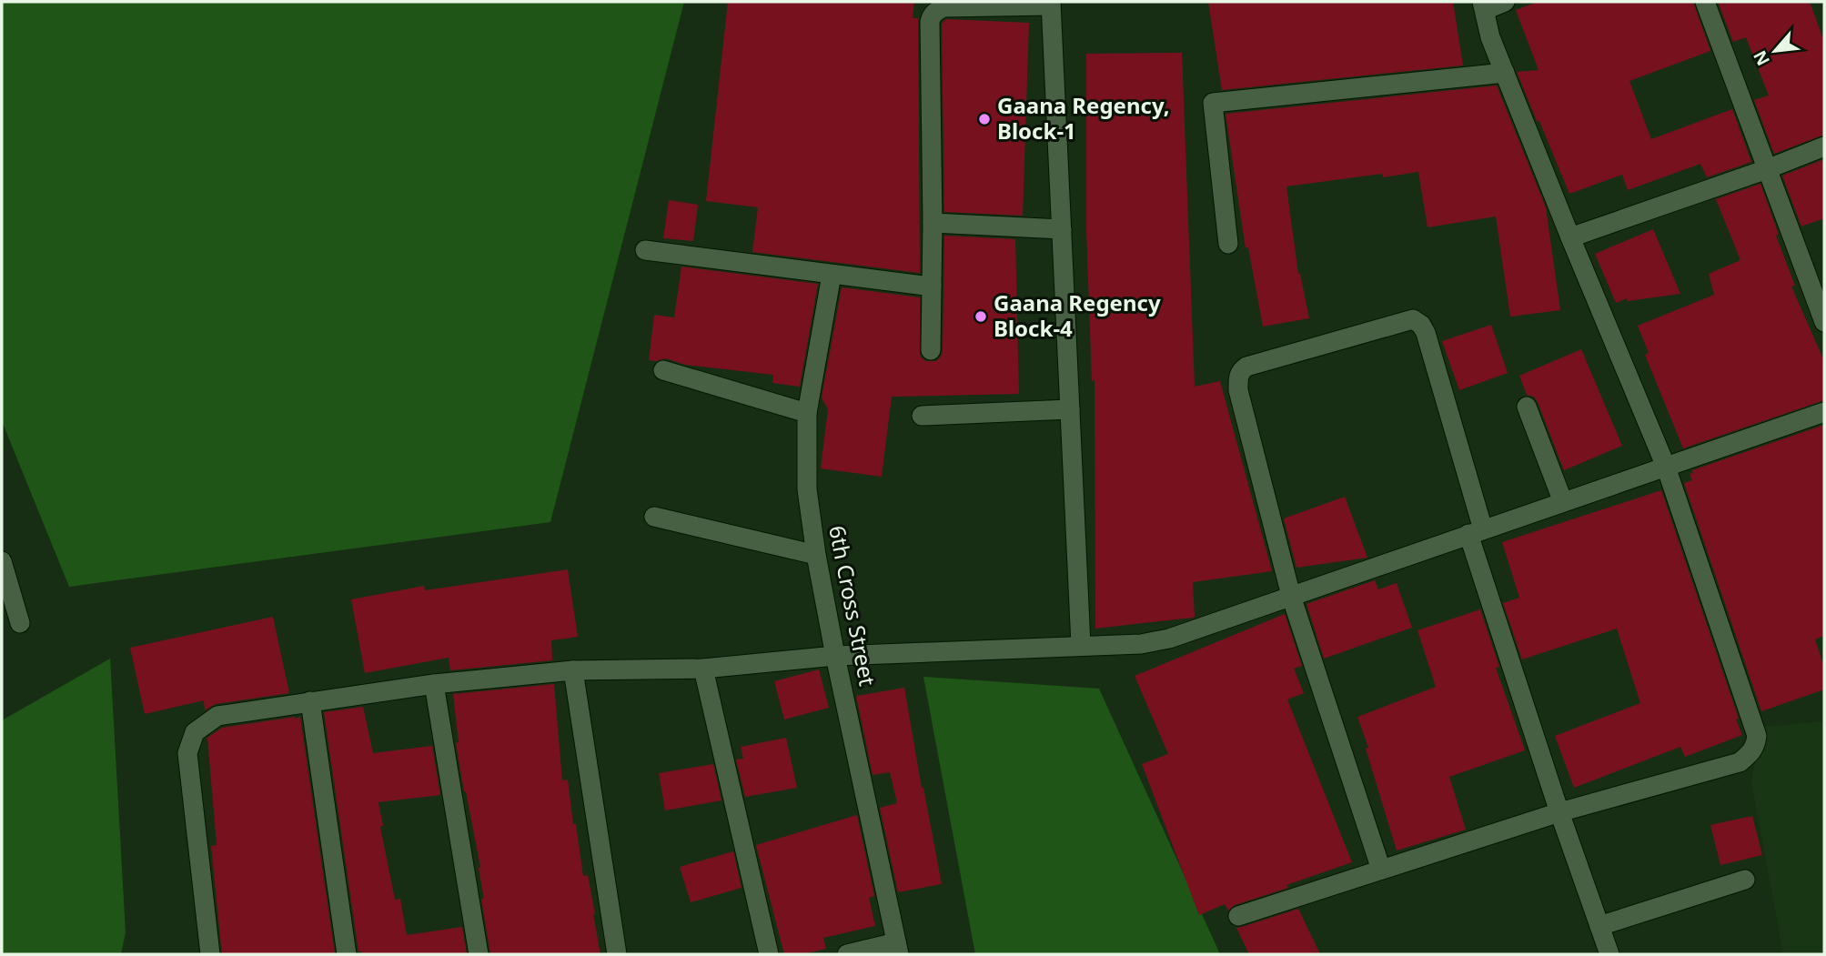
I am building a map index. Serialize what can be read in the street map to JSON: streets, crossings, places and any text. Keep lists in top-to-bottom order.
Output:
{
  "streets": {
    "street": ["6th Cross Street"]
  },
  "places": ["Gaana Regency, Block-1", "Gaana Regency Block-4"],
  "north": "bottom left"
}
